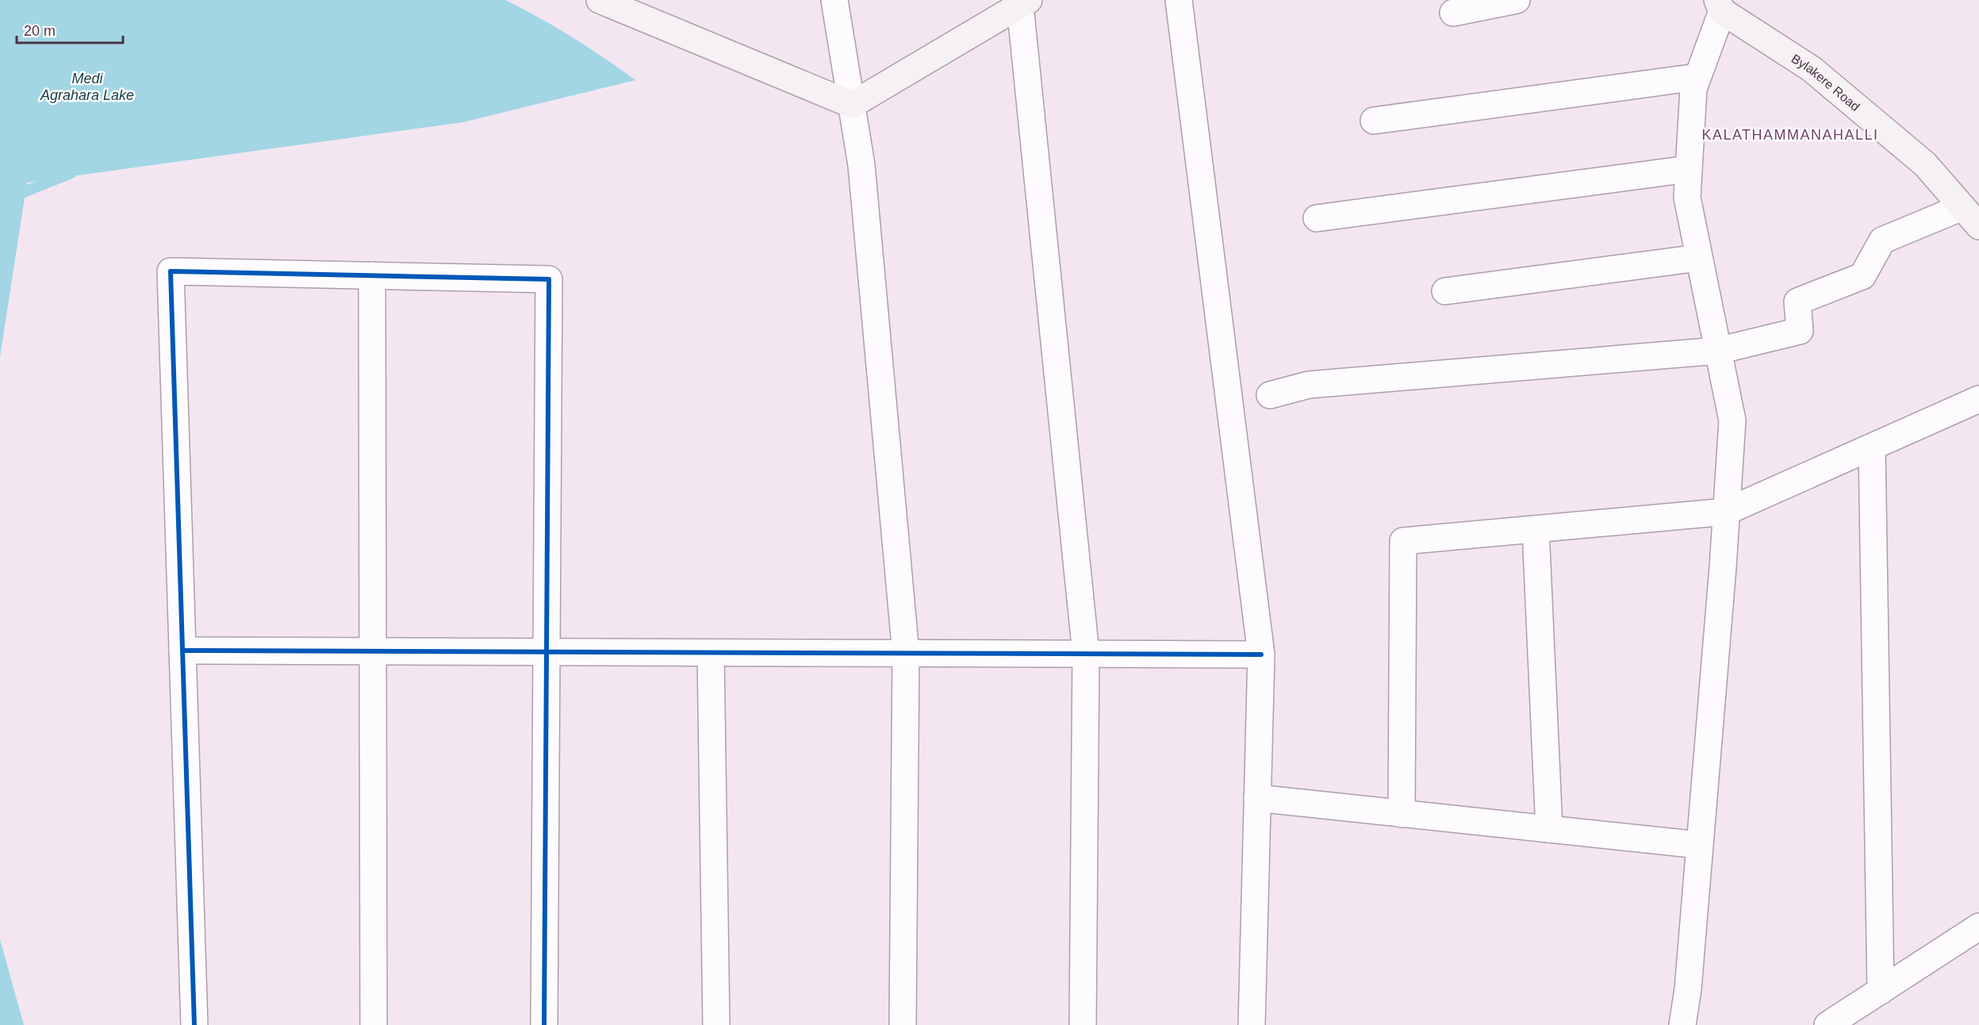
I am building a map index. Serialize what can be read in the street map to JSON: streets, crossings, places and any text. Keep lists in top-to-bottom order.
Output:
{
  "streets": {
    "street": ["Bylakere Road"]
  },
  "districts": ["KALATHAMMANAHALLI"],
  "water": ["Medi Agrahara Lake"],
  "scale_bar": "20 m"
}
